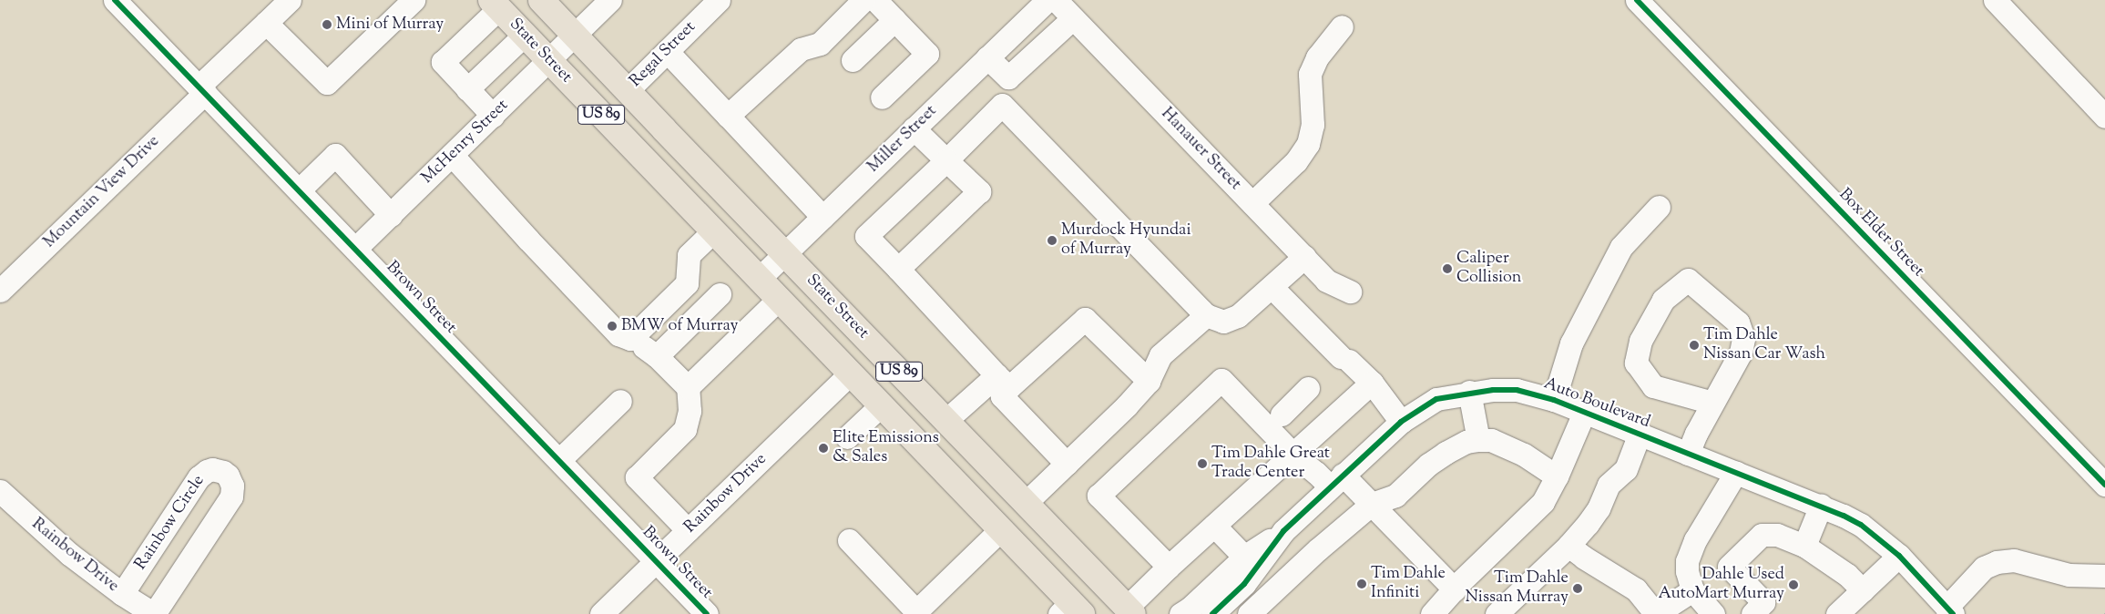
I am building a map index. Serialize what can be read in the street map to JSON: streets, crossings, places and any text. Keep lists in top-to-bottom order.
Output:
{
  "streets": {
    "main road": ["State Street", "US 89"],
    "street": [
      "Regal Street",
      "Miller Street",
      "McHenry Street",
      "Hanauer Street",
      "Mountain View Drive",
      "Box Elder Street",
      "Brown Street",
      "Auto Boulevard",
      "Rainbow Drive",
      "Rainbow Circle"
    ]
  },
  "crossings": [
    ["State Street", "Regal Street"],
    ["State Street", "Miller Street"],
    ["State Street", "McHenry Street"],
    ["State Street", "Rainbow Drive"],
    ["McHenry Street", "Brown Street"],
    ["Mountain View Drive", "Brown Street"],
    ["Brown Street", "Rainbow Drive"],
    ["Rainbow Drive", "Rainbow Circle"]
  ],
  "places": [
    "Mini of Murray",
    "Murdock Hyundai of Murray",
    "Caliper Collision",
    "BMW of Murray",
    "Tim Dahle Nissan Car Wash",
    "Elite Emissions & Sales",
    "Tim Dahle Great Trade Center",
    "Tim Dahle Infiniti",
    "Dahle Used AutoMart Murray",
    "Tim Dahle Nissan Murray"
  ]
}
